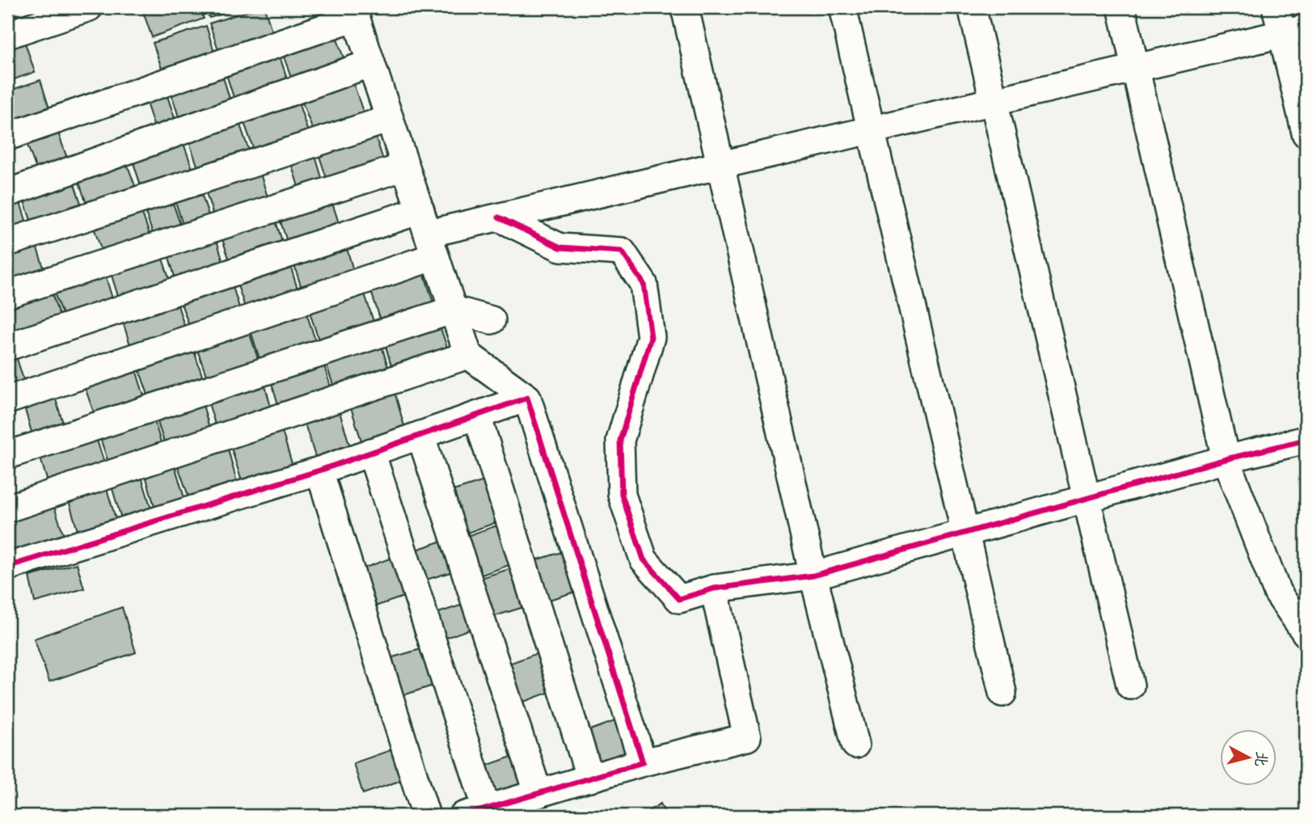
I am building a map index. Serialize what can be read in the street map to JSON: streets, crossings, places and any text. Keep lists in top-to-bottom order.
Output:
{
  "north": "right"
}
